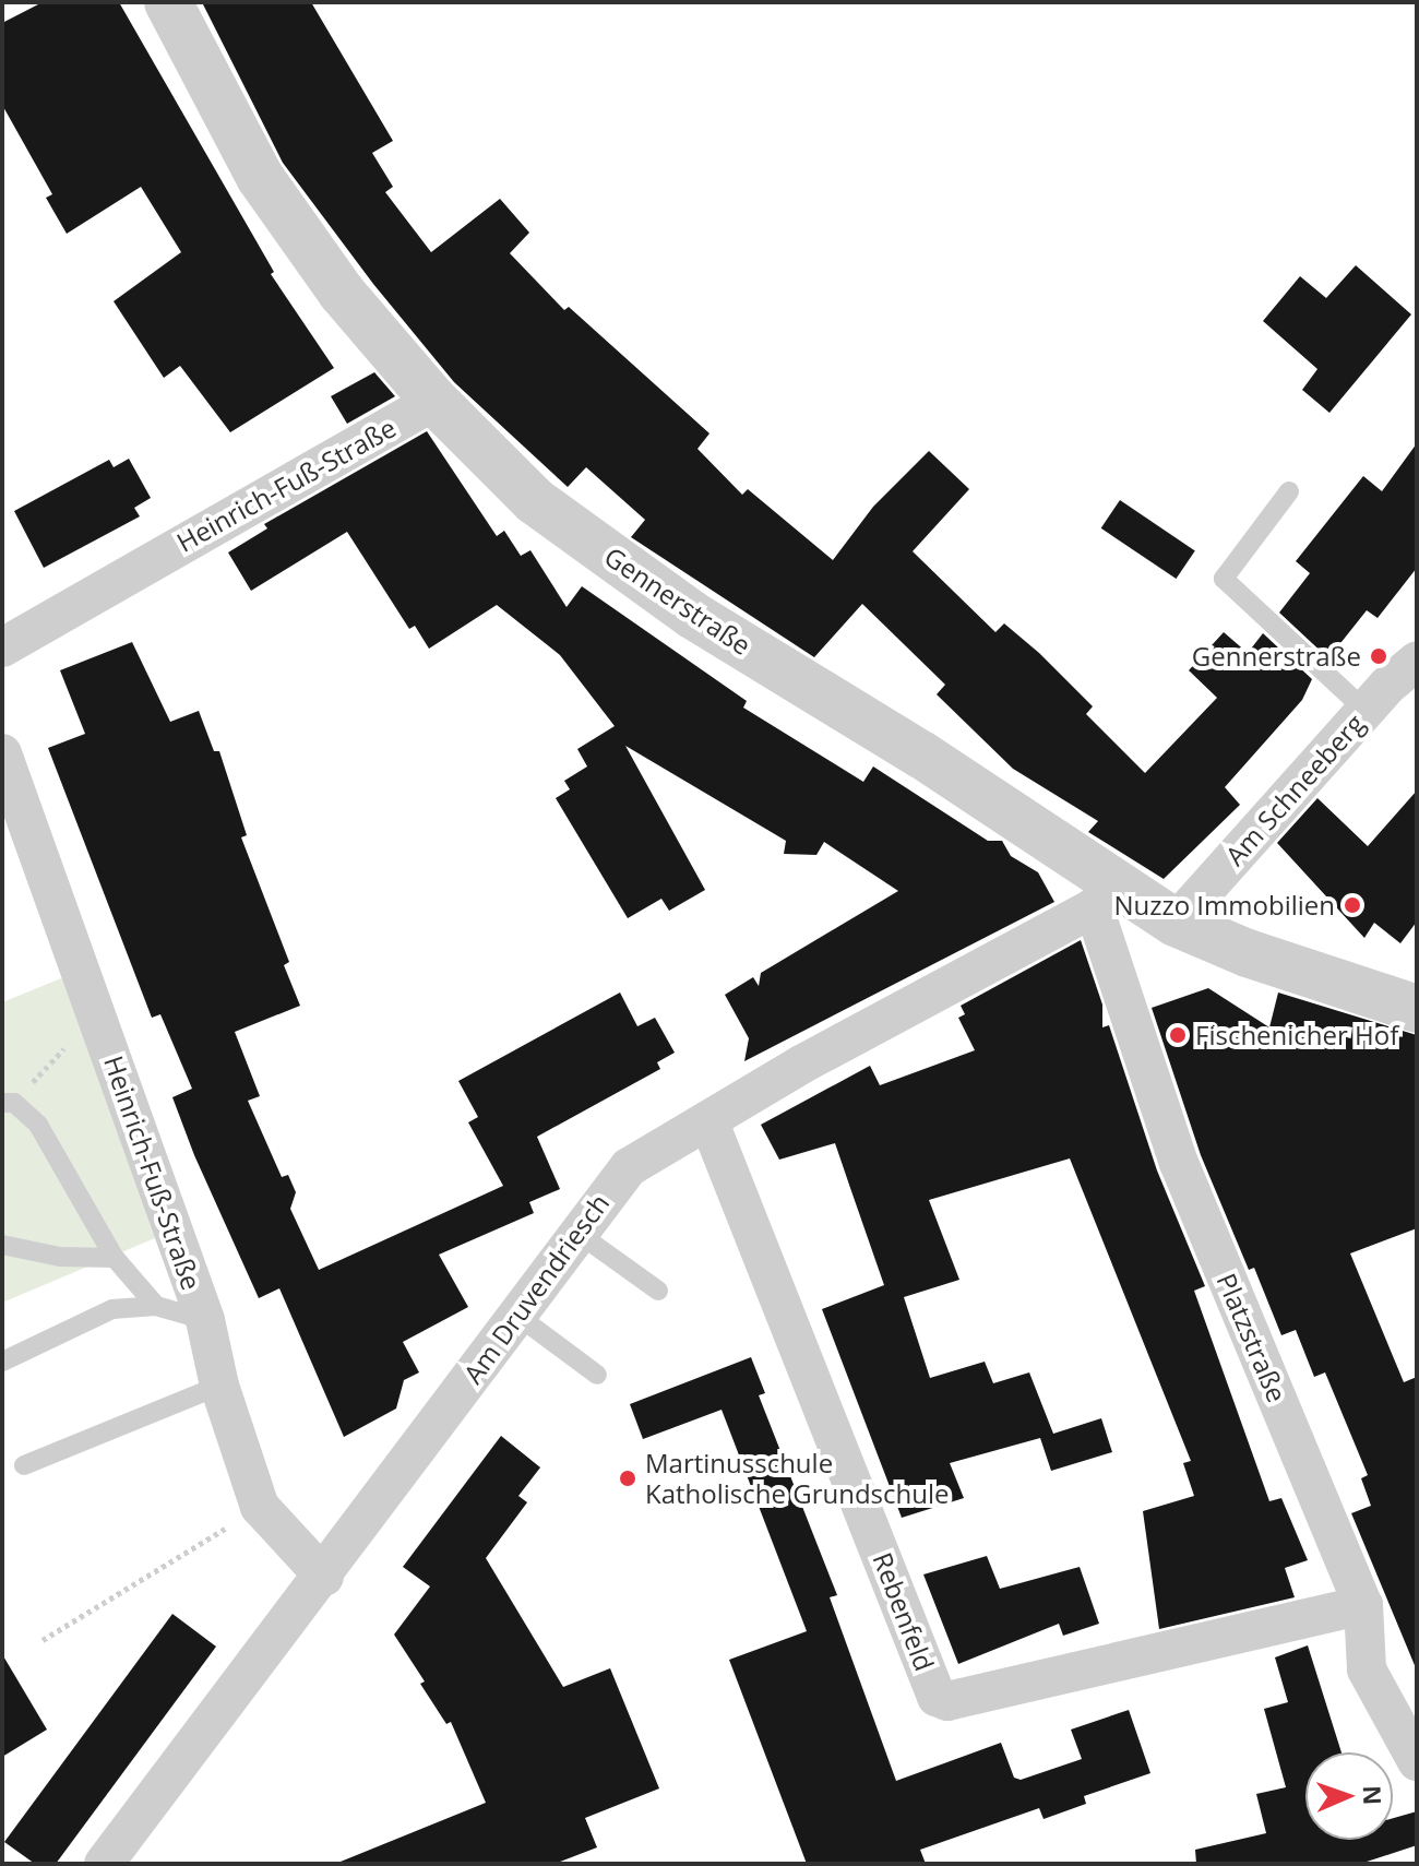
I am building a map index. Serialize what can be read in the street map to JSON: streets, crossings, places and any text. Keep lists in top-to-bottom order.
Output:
{
  "streets": {
    "street": [
      "Heinrich-Fuß-Straße",
      "Gennerstraße",
      "Am Schneeberg",
      "Am Druvendriesch",
      "Platzstraße",
      "Rebenfeld"
    ]
  },
  "crossings": [
    ["Heinrich-Fuß-Straße", "Gennerstraße"],
    ["Heinrich-Fuß-Straße", "Am Druvendriesch"],
    ["Gennerstraße", "Am Schneeberg"],
    ["Gennerstraße", "Am Druvendriesch"],
    ["Gennerstraße", "Platzstraße"],
    ["Am Druvendriesch", "Platzstraße"],
    ["Am Druvendriesch", "Rebenfeld"],
    ["Platzstraße", "Rebenfeld"]
  ],
  "places": [
    "Gennerstraße",
    "Nuzzo Immobilien",
    "Fischenicher Hof",
    "Martinusschule Katholische Grundschule"
  ],
  "north": "right"
}
